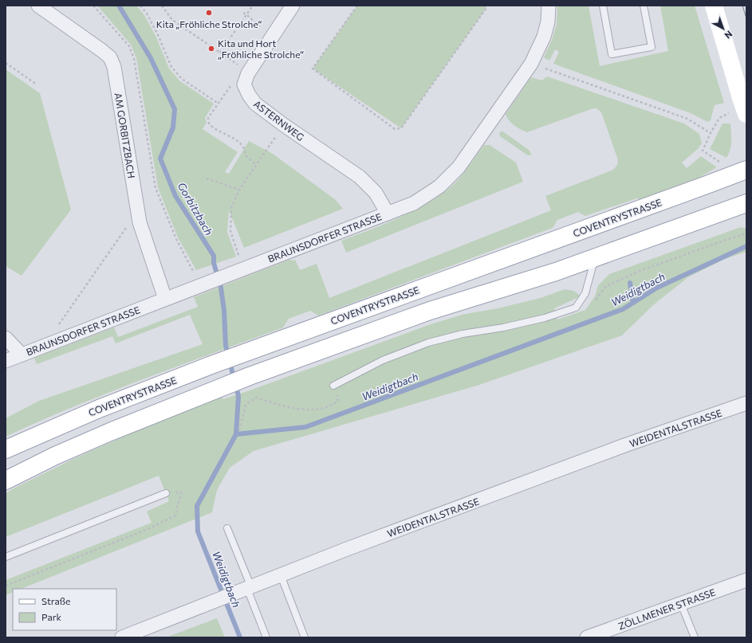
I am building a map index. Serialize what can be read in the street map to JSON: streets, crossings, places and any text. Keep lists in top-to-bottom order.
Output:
{
  "streets": {
    "main road": ["COVENTRYSTRASSE"],
    "street": [
      "ASTERNWEG",
      "AM GORBITZBACH",
      "BRAUNSDORFER STRASSE",
      "WEIDENTALSTRASSE",
      "ZÖLLMENER STRASSE"
    ]
  },
  "crossings": [
    ["ASTERNWEG", "BRAUNSDORFER STRASSE"],
    ["AM GORBITZBACH", "BRAUNSDORFER STRASSE"]
  ],
  "water": ["Gorbitzbach", "Weidigtbach"],
  "places": ["Kita „Fröhliche Strolche“", "Kita und Hort „Fröhliche Strolche“"],
  "legend": ["Straße", "Park"],
  "north": "bottom right"
}
